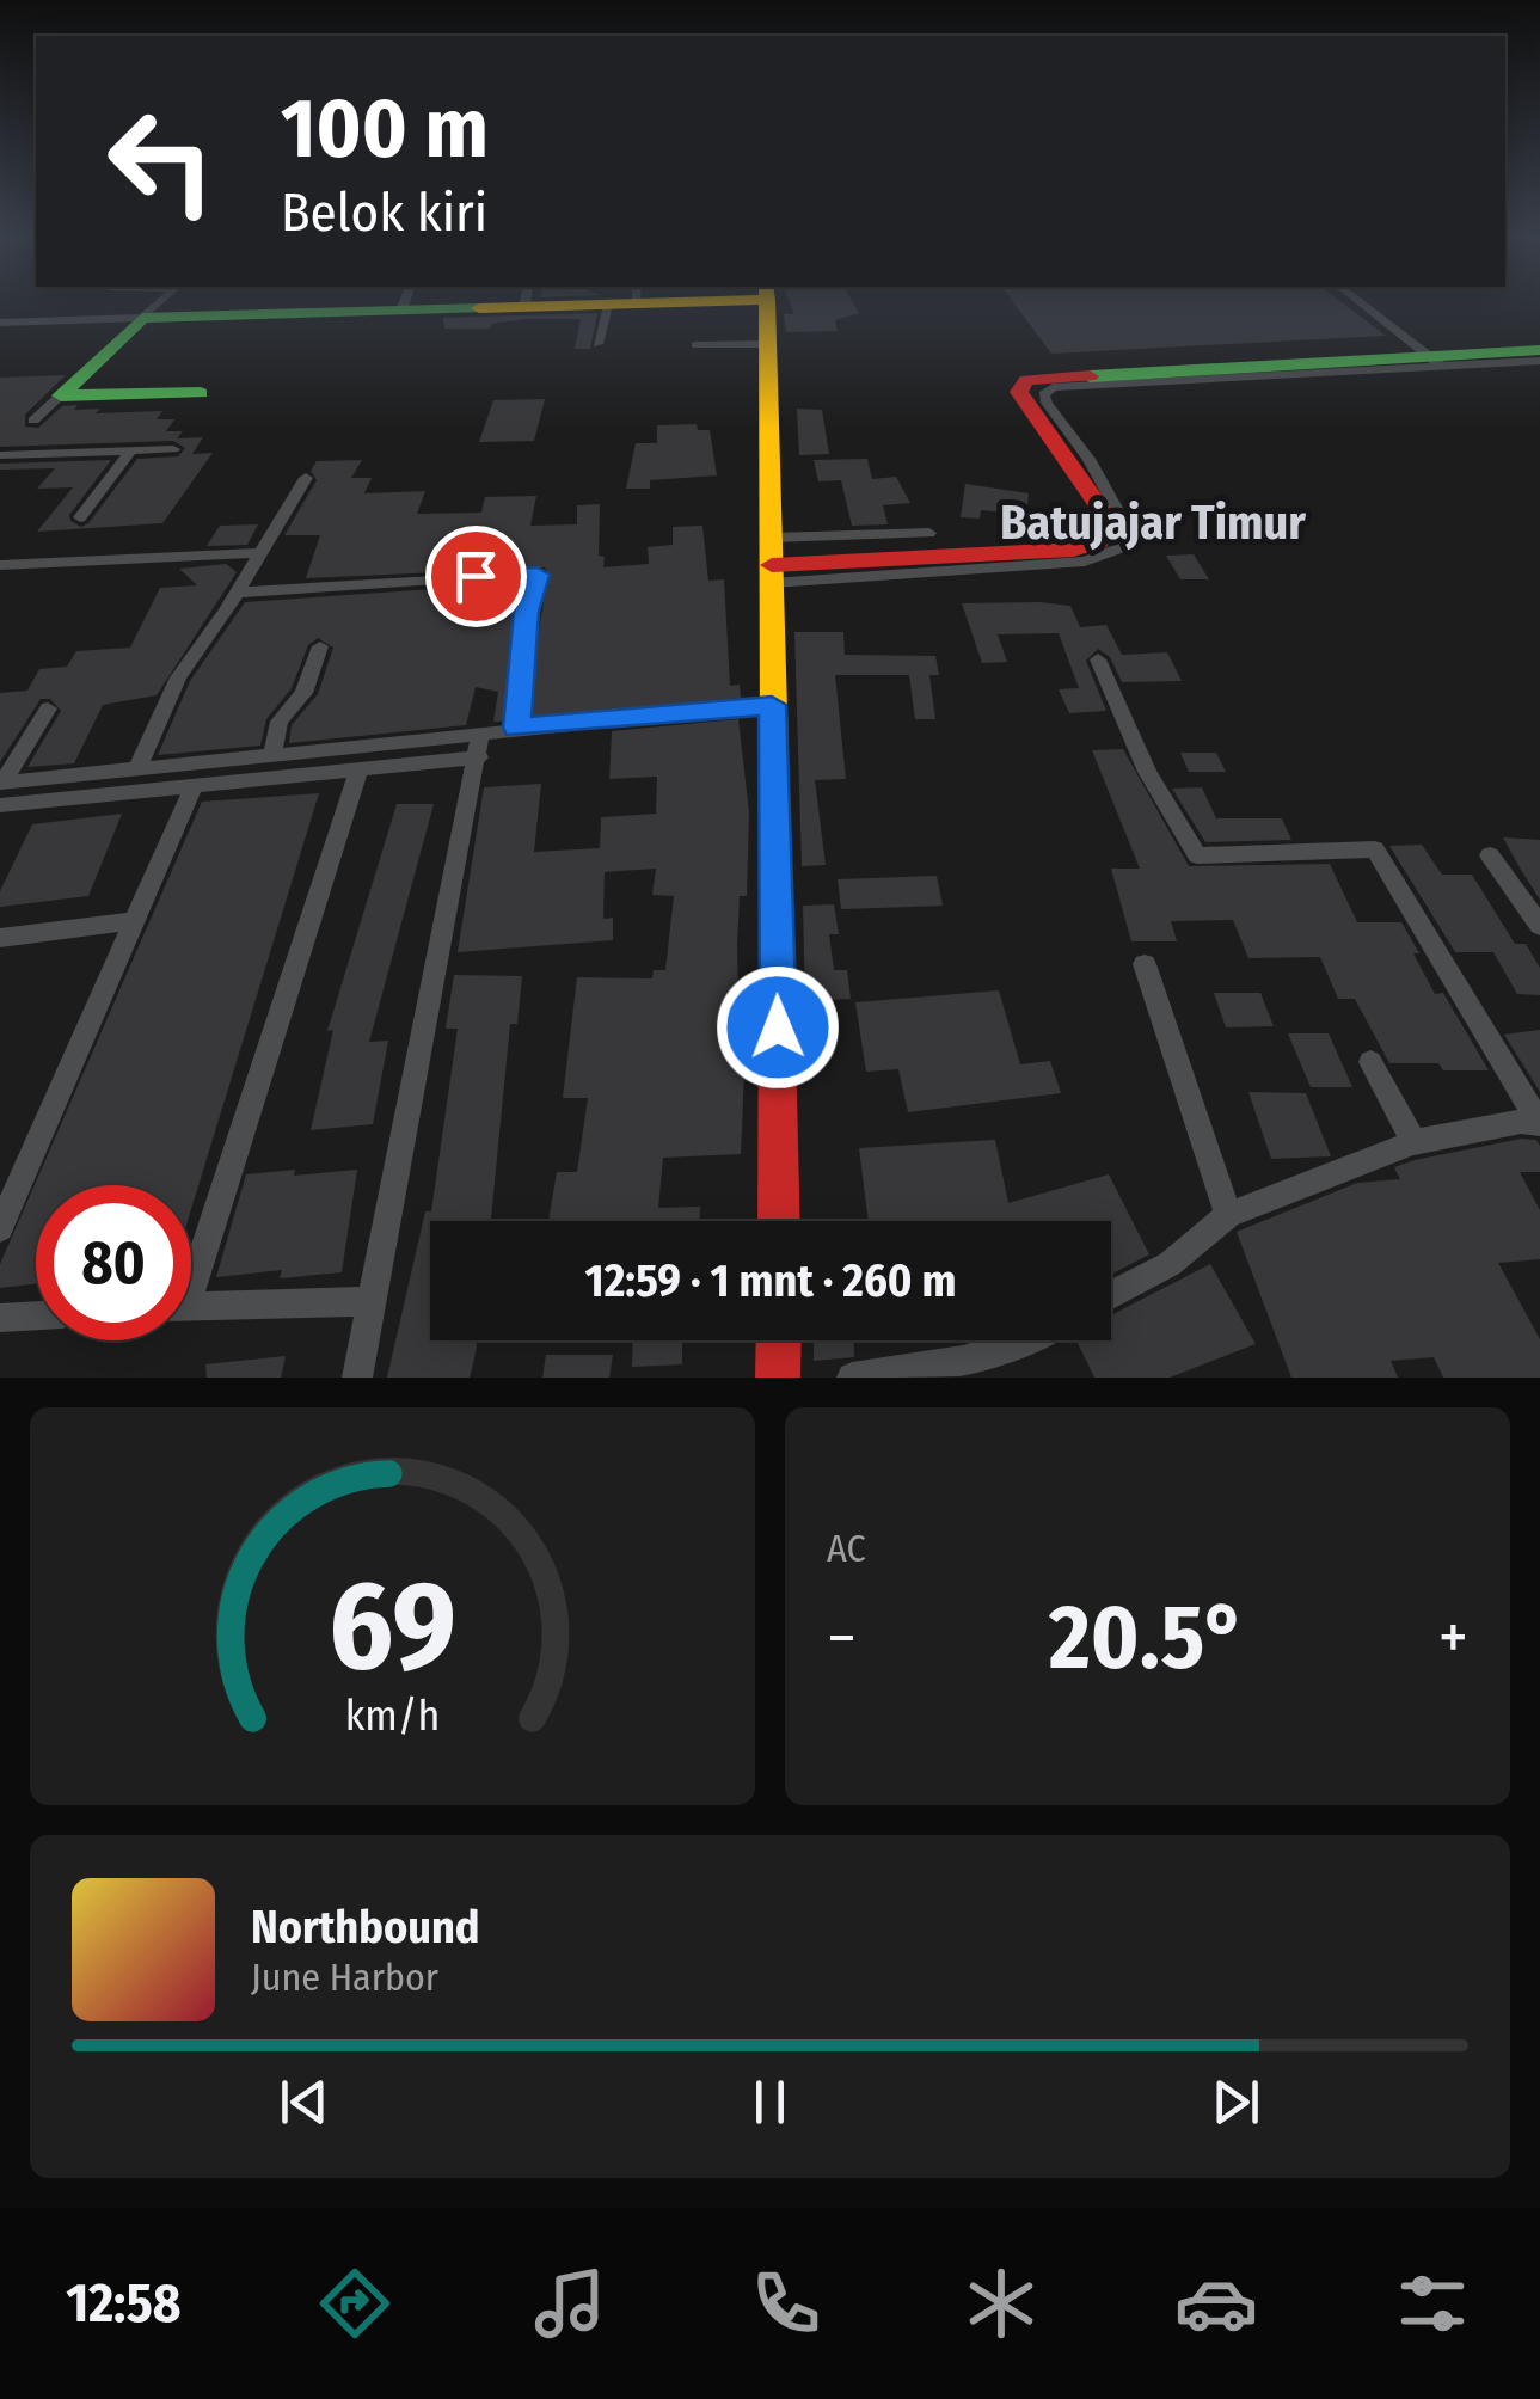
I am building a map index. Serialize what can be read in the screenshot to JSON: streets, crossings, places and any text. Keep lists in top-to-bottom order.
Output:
{
  "districts": ["Batujajar Timur"],
  "page": {
    "turn": ["100 m", "Belok kiri"],
    "limit": "80",
    "trip": "12:59 · 1 mnt · 260 m",
    "tile": "AC",
    "heat": ["−", "20.5°", "+"],
    "song": ["Northbound", "June Harbor"],
    "tabs": "12:58",
    "gauge": ["69", "km/h"]
  }
}
